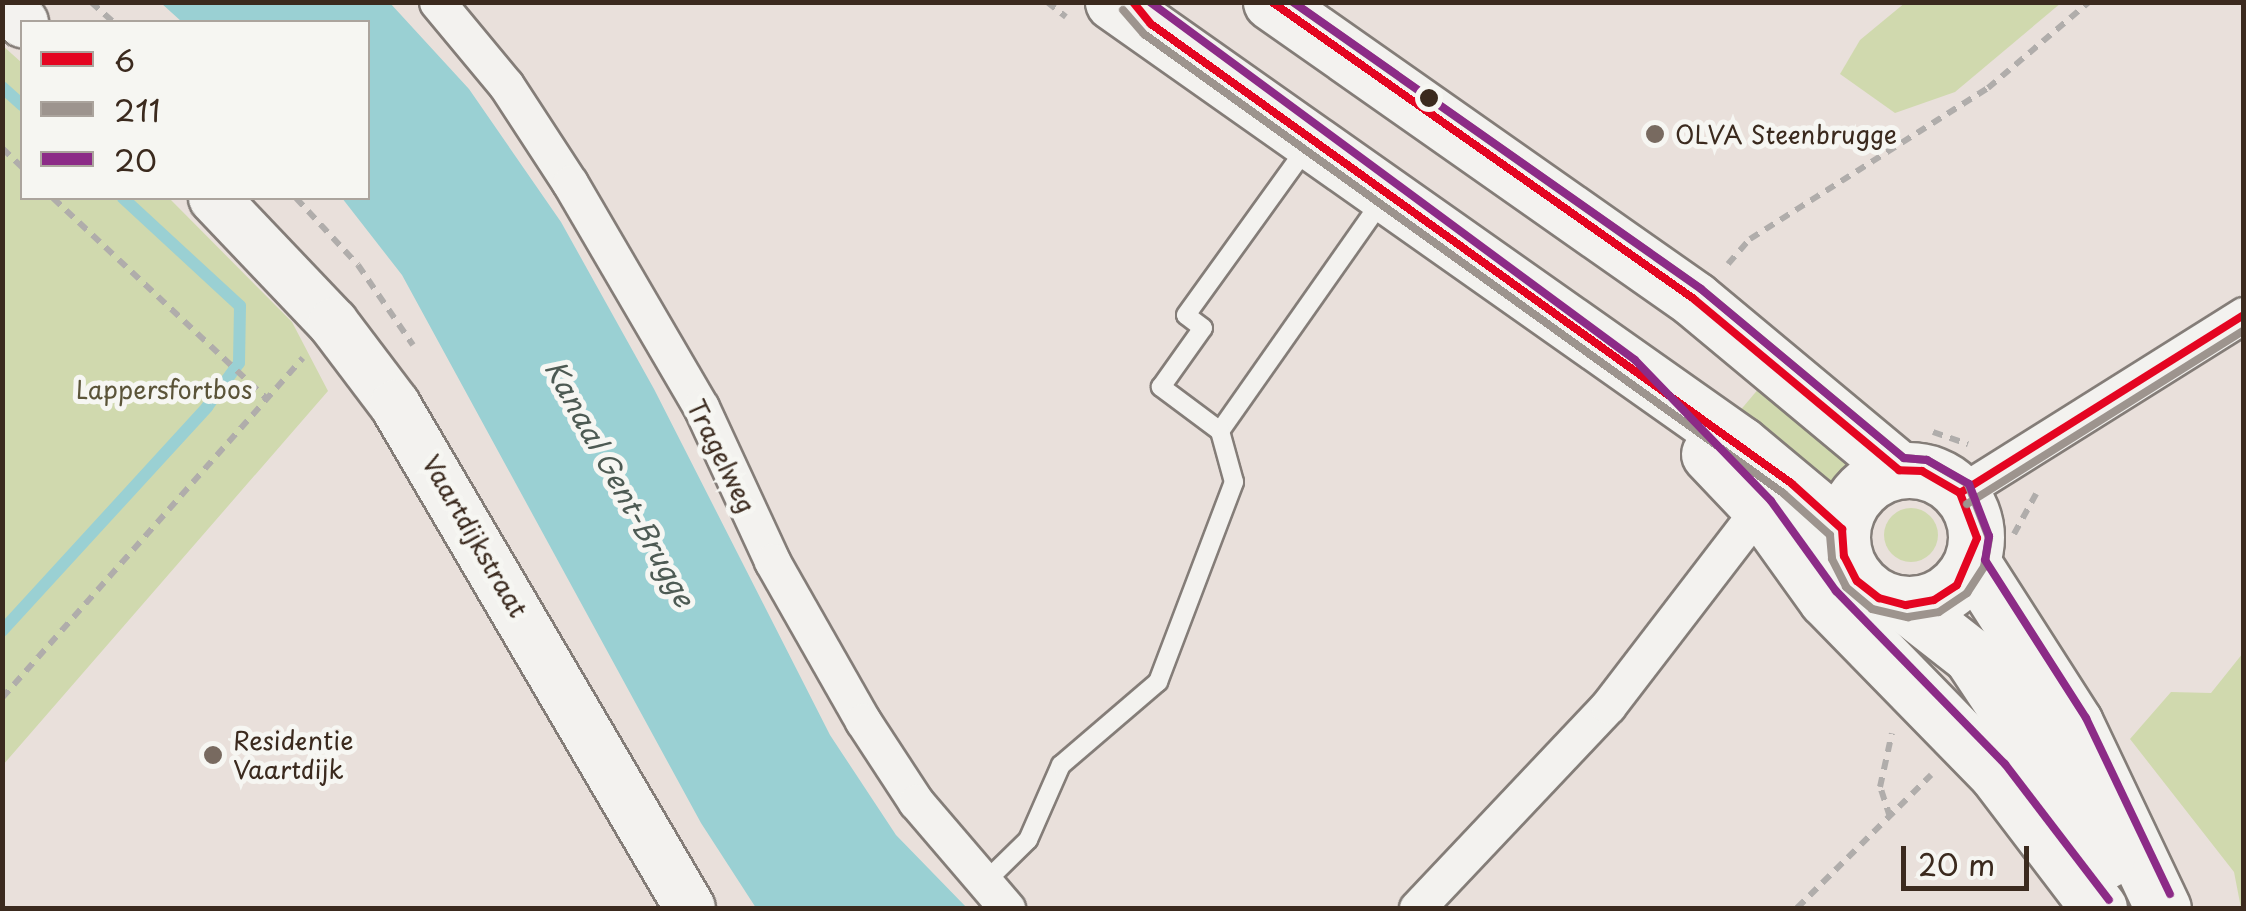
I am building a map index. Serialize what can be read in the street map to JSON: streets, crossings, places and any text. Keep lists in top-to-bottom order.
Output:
{
  "streets": {
    "street": ["Tragelweg", "Vaartdijkstraat"]
  },
  "water": ["Kanaal Gent-Brugge"],
  "parks": ["Lappersfortbos"],
  "places": ["OLVA Steenbrugge", "Residentie Vaartdijk"],
  "lines": ["transit line 6", "transit line 211", "transit line 20"],
  "legend": ["6", "211", "20"],
  "scale_bar": "20 m"
}
